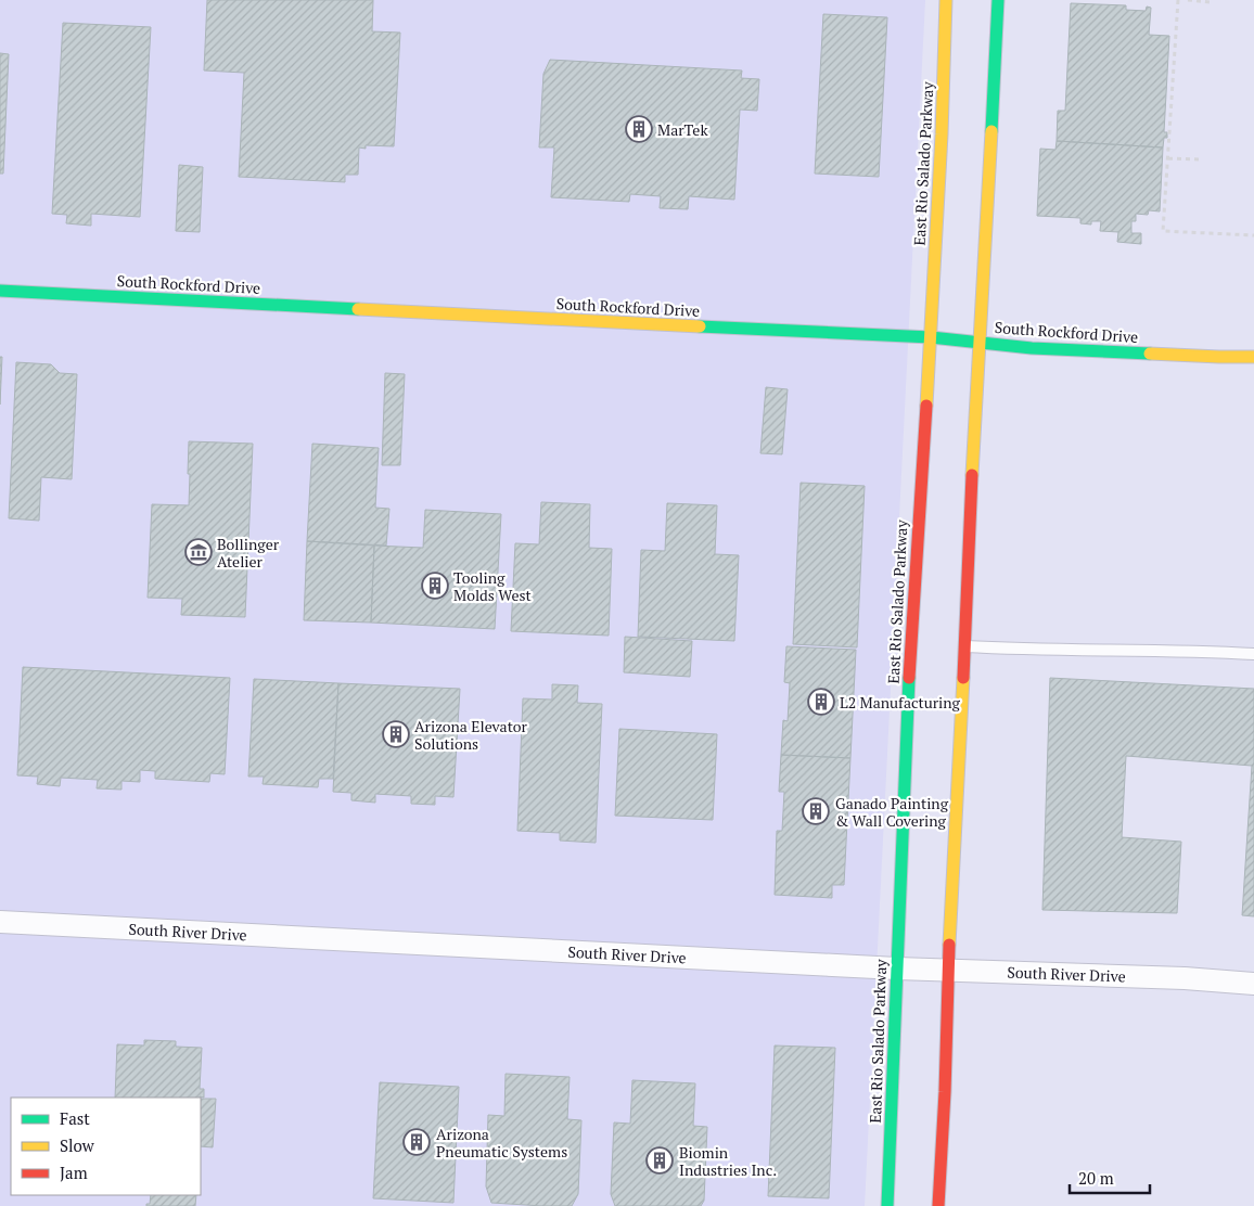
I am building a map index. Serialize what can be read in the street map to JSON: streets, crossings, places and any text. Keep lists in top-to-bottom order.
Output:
{
  "streets": {
    "main road": ["East Rio Salado Parkway", "South Rockford Drive"],
    "street": ["South River Drive"]
  },
  "crossings": [
    ["East Rio Salado Parkway", "South Rockford Drive"],
    ["East Rio Salado Parkway", "South River Drive"]
  ],
  "places": {
    "building": [
      "MarTek",
      "Tooling Molds West",
      "L2 Manufacturing",
      "Arizona Elevator Solutions",
      "Ganado Painting & Wall Covering",
      "Arizona Pneumatic Systems",
      "Biomin Industries Inc."
    ],
    "museum": ["Bollinger Atelier"]
  },
  "legend": ["Fast", "Slow", "Jam"],
  "scale_bar": "20 m"
}
